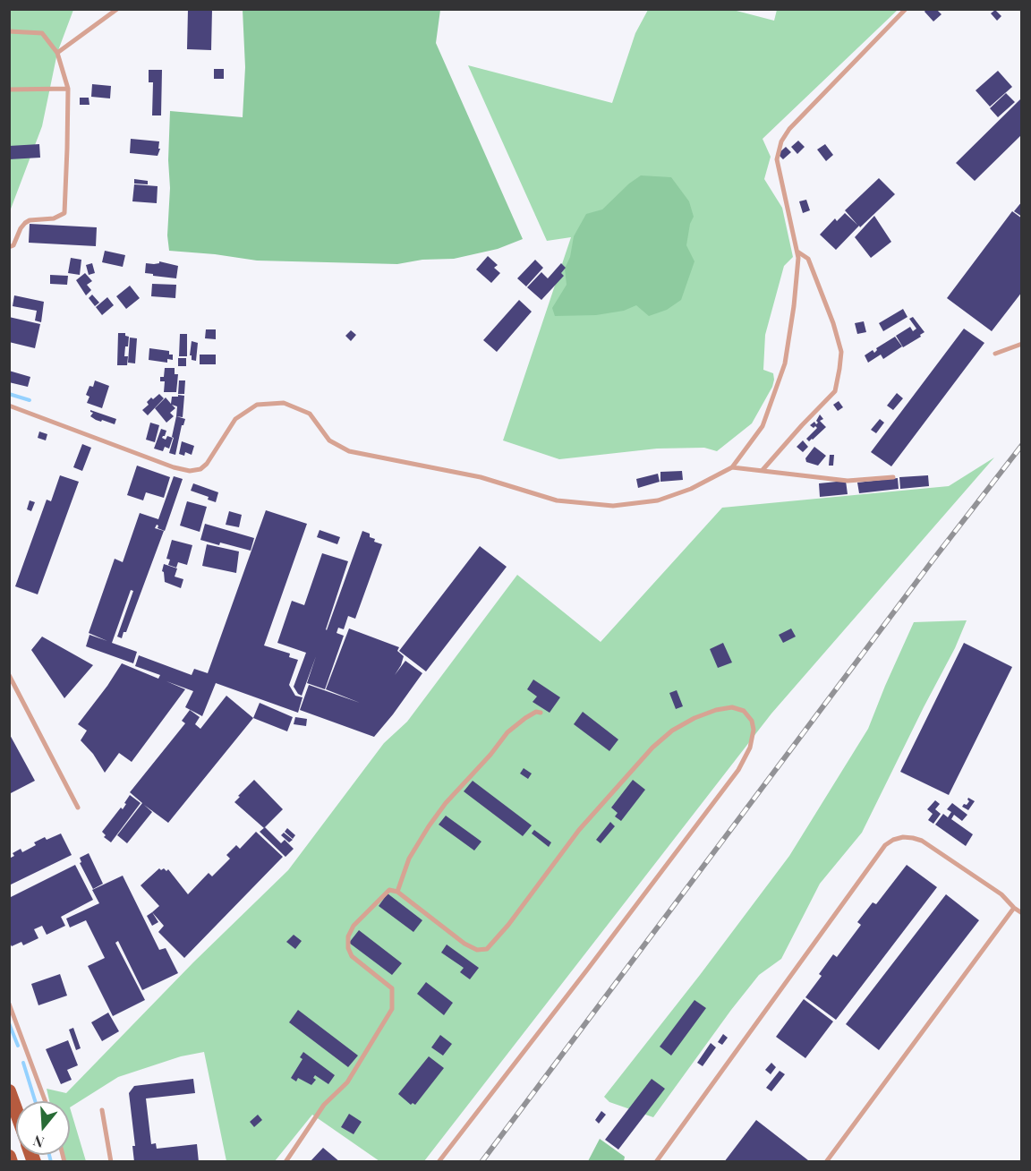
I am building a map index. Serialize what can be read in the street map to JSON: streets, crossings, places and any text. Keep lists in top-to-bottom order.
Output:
{
  "north": "bottom"
}
